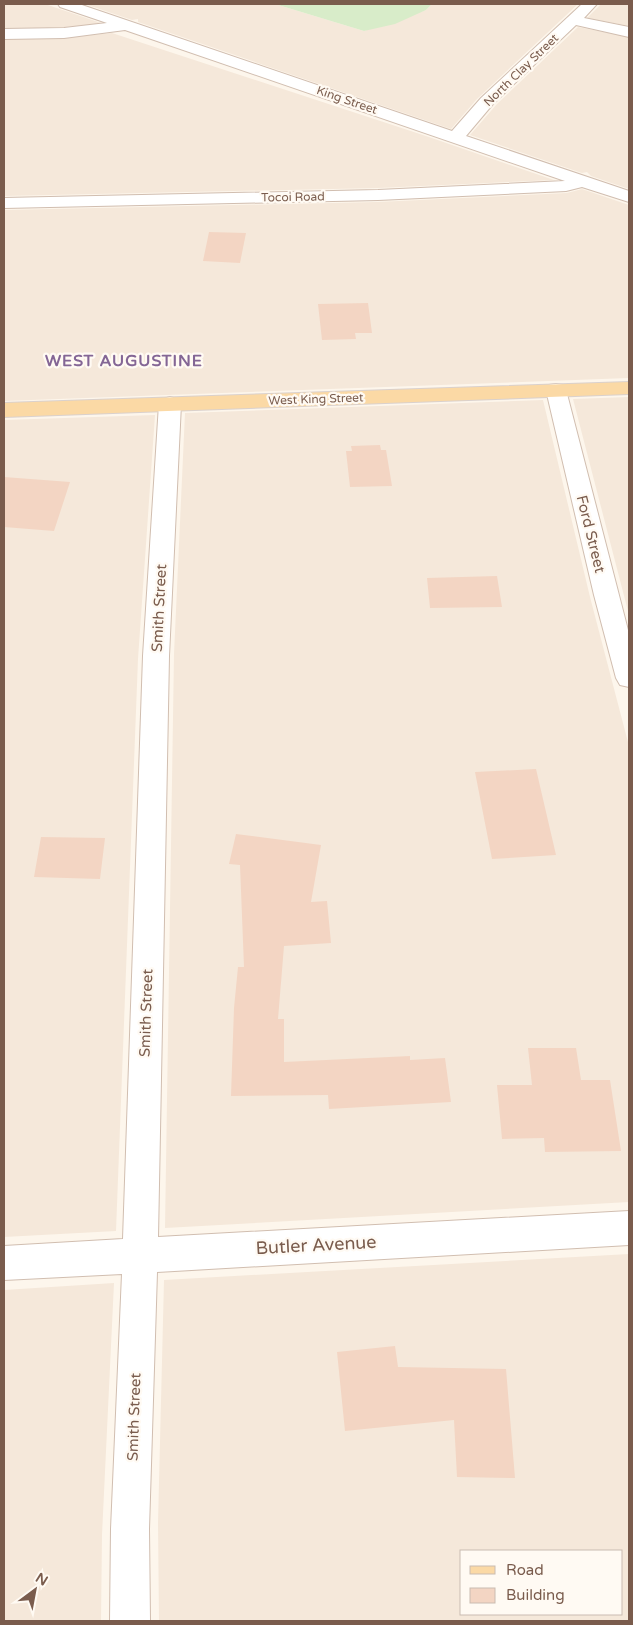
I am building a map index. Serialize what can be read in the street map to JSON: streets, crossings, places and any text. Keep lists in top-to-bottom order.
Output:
{
  "streets": {
    "main road": ["West King Street"],
    "street": [
      "North Clay Street",
      "King Street",
      "Tocoi Road",
      "Ford Street",
      "Smith Street",
      "Butler Avenue"
    ]
  },
  "crossings": [
    ["North Clay Street", "King Street"],
    ["King Street", "Tocoi Road"],
    ["West King Street", "Ford Street"],
    ["West King Street", "Smith Street"],
    ["Smith Street", "Butler Avenue"]
  ],
  "districts": ["WEST AUGUSTINE"],
  "legend": ["Road", "Building"],
  "north": "top right"
}
